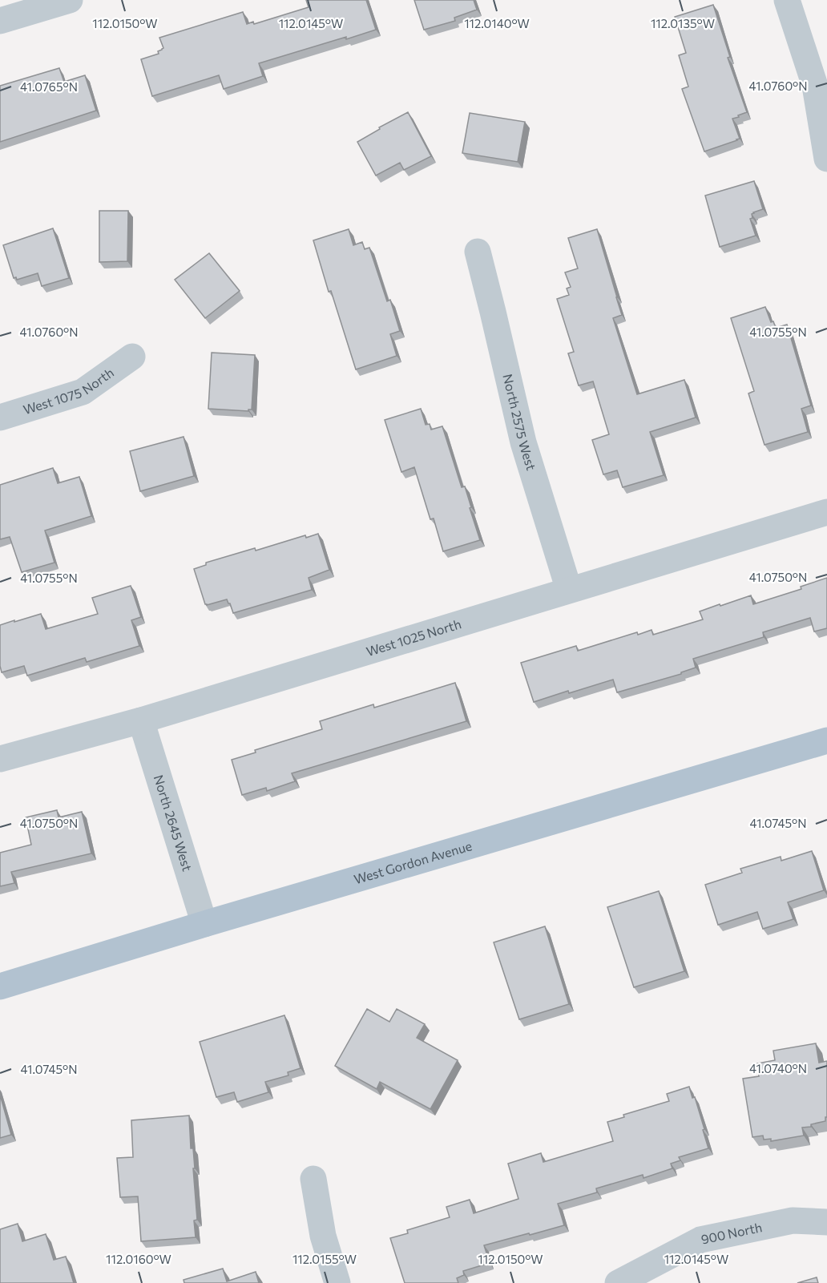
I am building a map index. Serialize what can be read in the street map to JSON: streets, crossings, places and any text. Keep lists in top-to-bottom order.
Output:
{
  "streets": {
    "main road": ["West Gordon Avenue"],
    "street": [
      "West 1075 North",
      "North 2575 West",
      "West 1025 North",
      "North 2645 West",
      "900 North"
    ]
  },
  "crossings": [
    ["North 2575 West", "West 1025 North"],
    ["West 1025 North", "North 2645 West"],
    ["North 2645 West", "West Gordon Avenue"]
  ],
  "coordinates": [
    "112.0150°W",
    "112.0145°W",
    "112.0140°W",
    "112.0135°W",
    "41.0760°N",
    "41.0765°N",
    "41.0755°N",
    "41.0750°N",
    "41.0745°N",
    "41.0740°N",
    "112.0160°W",
    "112.0155°W"
  ]
}
